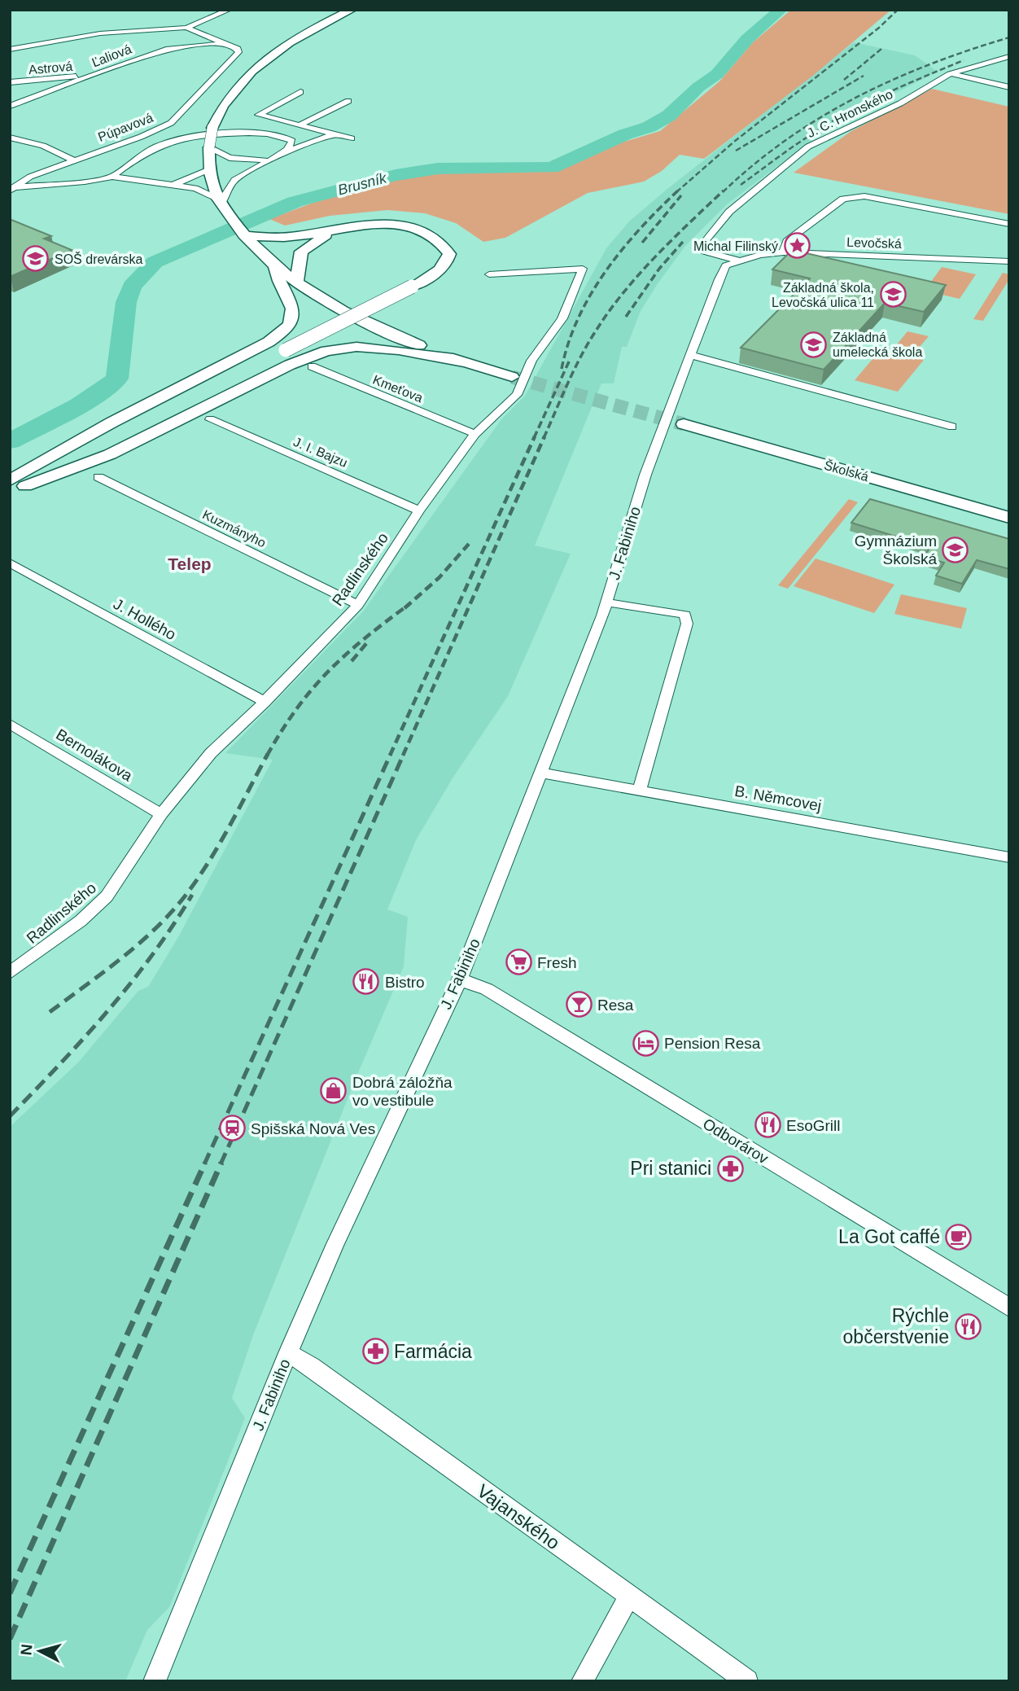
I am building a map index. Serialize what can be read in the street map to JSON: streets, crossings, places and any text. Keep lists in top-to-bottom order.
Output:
{
  "streets": {
    "main road": ["Školská"],
    "street": [
      "Ľaliová",
      "Astrová",
      "J. C. Hronského",
      "Púpavová",
      "Levočská",
      "Kmeťova",
      "J. I. Bajzu",
      "Kuzmányho",
      "J. Fabiniho",
      "Radlinského",
      "J. Hollého",
      "Bernolákova",
      "B. Němcovej",
      "Odborárov",
      "Vajanského"
    ]
  },
  "crossings": [
    ["Ľaliová", "Astrová"],
    ["Ľaliová", "Púpavová"],
    ["J. C. Hronského", "Levočská"],
    ["J. C. Hronského", "J. Fabiniho"],
    ["Levočská", "J. Fabiniho"],
    ["Kmeťova", "Radlinského"],
    ["J. I. Bajzu", "Radlinského"],
    ["Kuzmányho", "Radlinského"],
    ["J. Fabiniho", "B. Němcovej"],
    ["J. Fabiniho", "Odborárov"],
    ["J. Fabiniho", "Vajanského"],
    ["Radlinského", "J. Hollého"],
    ["Radlinského", "Bernolákova"]
  ],
  "districts": ["Telep"],
  "water": ["Brusník"],
  "places": {
    "place": ["Michal Filinský"],
    "school or university": [
      "SOŠ drevárska",
      "Základná škola, Levočská ulica 11",
      "Základná umelecká škola",
      "Gymnázium Školská"
    ],
    "supermarket": ["Fresh"],
    "restaurant": ["Bistro", "EsoGrill", "Rýchle občerstvenie"],
    "bar": ["Resa"],
    "hotel": ["Pension Resa"],
    "shop": ["Dobrá záložňa vo vestibule"],
    "station": ["Spišská Nová Ves"],
    "pharmacy": ["Pri stanici", "Farmácia"],
    "cafe": ["La Got caffé"]
  },
  "north": "left"
}
